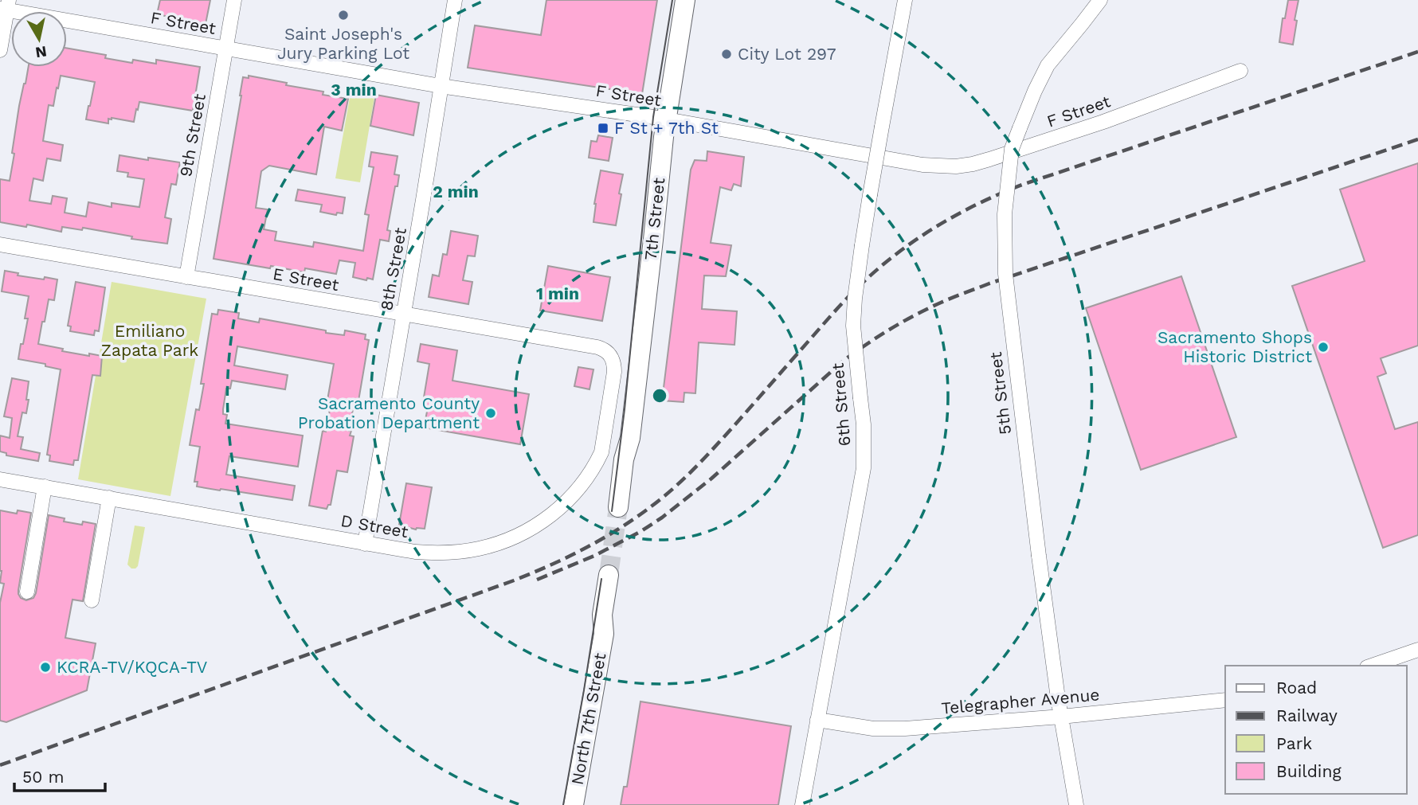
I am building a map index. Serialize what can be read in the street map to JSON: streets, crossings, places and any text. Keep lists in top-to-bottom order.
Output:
{
  "streets": {
    "main road": ["7th Street", "North 7th Street"],
    "street": [
      "F Street",
      "9th Street",
      "8th Street",
      "E Street",
      "5th Street",
      "6th Street",
      "D Street",
      "Telegrapher Avenue"
    ]
  },
  "crossings": [
    ["F Street", "9th Street"],
    ["F Street", "7th Street"],
    ["F Street", "8th Street"],
    ["9th Street", "E Street"],
    ["8th Street", "E Street"],
    ["8th Street", "D Street"],
    ["E Street", "D Street"],
    ["5th Street", "Telegrapher Avenue"],
    ["6th Street", "Telegrapher Avenue"]
  ],
  "parks": ["Emiliano Zapata Park"],
  "places": {
    "other": [
      "Saint Joseph's Jury Parking Lot",
      "City Lot 297",
      "Sacramento Shops Historic District",
      "Sacramento County Probation Department",
      "KCRA-TV/KQCA-TV"
    ],
    "transit": ["F St + 7th St"]
  },
  "legend": [
    "Road",
    "Railway",
    "Park",
    "Building"
  ],
  "scale_bar": "50 m",
  "north": "bottom",
  "rings": ["3 min", "2 min", "1 min"]
}
